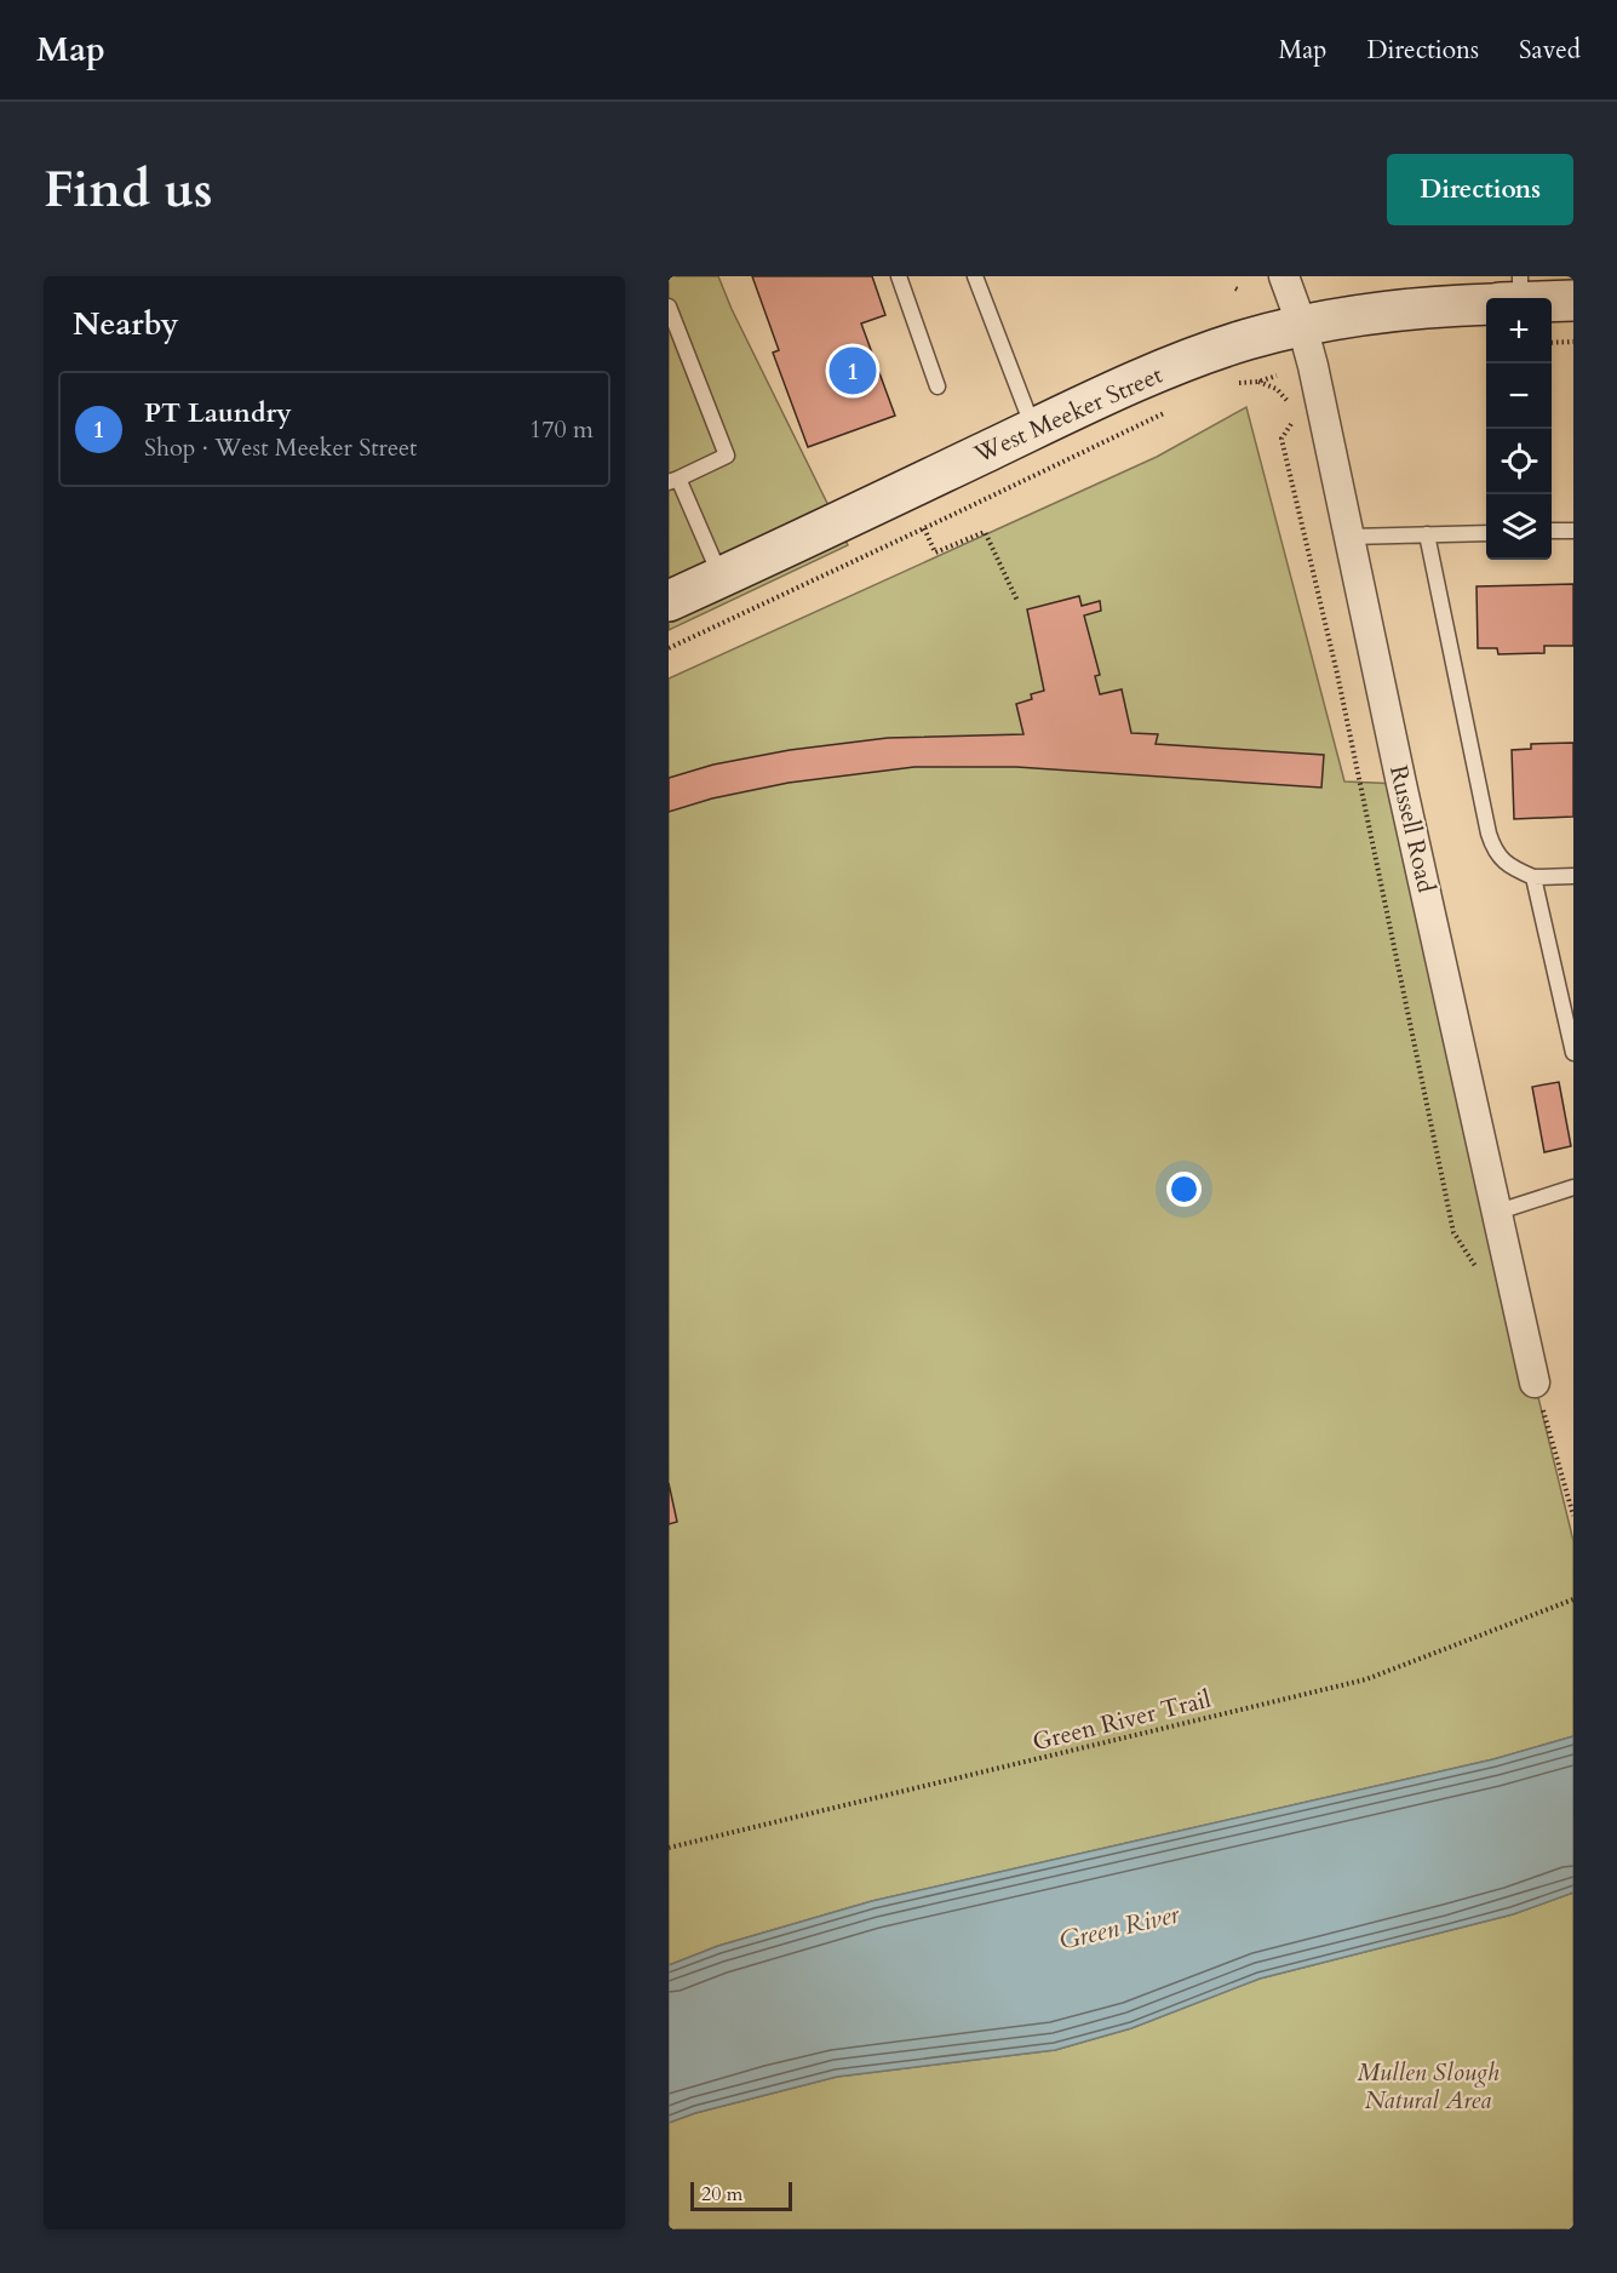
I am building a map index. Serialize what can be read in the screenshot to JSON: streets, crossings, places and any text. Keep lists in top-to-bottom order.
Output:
{
  "streets": {
    "main road": ["West Meeker Street"],
    "street": ["Russell Road"],
    "path": ["Green River Trail"]
  },
  "crossings": [
    ["West Meeker Street", "Russell Road"]
  ],
  "water": ["Green River"],
  "parks": ["Mullen Slough Natural Area"],
  "scale_bar": "20 m",
  "page": {
    "header": "Map",
    "nav": ["Map", "Directions", "Saved"],
    "buttons": "Directions",
    "title": "Find us",
    "heading": "Nearby",
    "map_buttons": ["+", "−"],
    "pins": "1",
    "list": [
      {
        "mark": "1",
        "name": "PT Laundry",
        "note": "Shop · West Meeker Street",
        "value": "170 m"
      }
    ],
    "scale": "20 m"
  }
}
